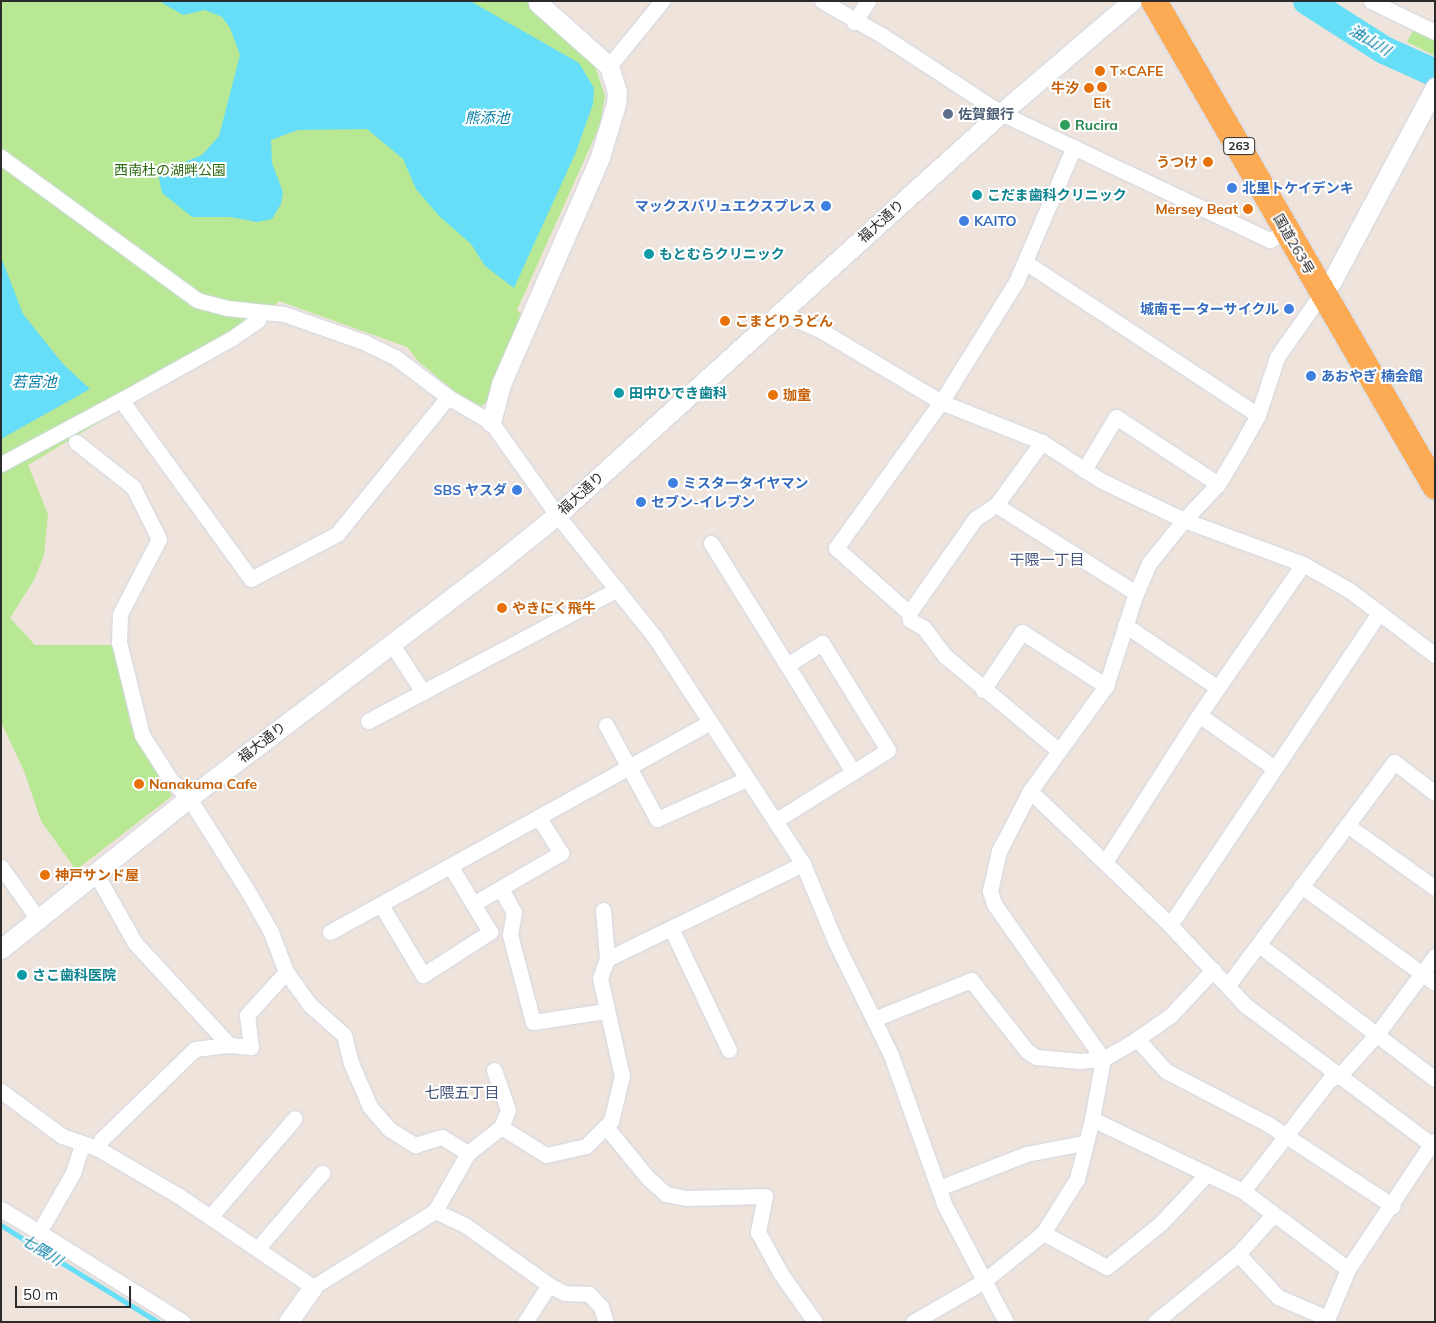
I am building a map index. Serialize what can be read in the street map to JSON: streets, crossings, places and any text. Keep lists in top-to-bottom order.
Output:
{
  "streets": {
    "highway": ["263", "国道263号"],
    "street": ["福大通り"]
  },
  "districts": ["干隈一丁目", "七隈五丁目"],
  "water": [
    "油山川",
    "熊添池",
    "若宮池",
    "七隈川"
  ],
  "parks": ["西南杜の湖畔公園"],
  "places": [
    "T×CAFE",
    "Eit",
    "牛汐",
    "佐賀銀行",
    "Rucira",
    "うつけ",
    "北里トケイデンキ",
    "こだま歯科クリニック",
    "マックスバリュエクスプレス",
    "Mersey Beat",
    "KAITO",
    "もとむらクリニック",
    "城南モーターサイクル",
    "こまどりうどん",
    "あおやぎ 楠会館",
    "田中ひでき歯科",
    "珈童",
    "ミスタータイヤマン",
    "SBS ヤスダ",
    "セブン-イレブン",
    "やきにく飛牛",
    "Nanakuma Cafe",
    "神戸サンド屋",
    "さこ歯科医院"
  ],
  "scale_bar": "50 m"
}
